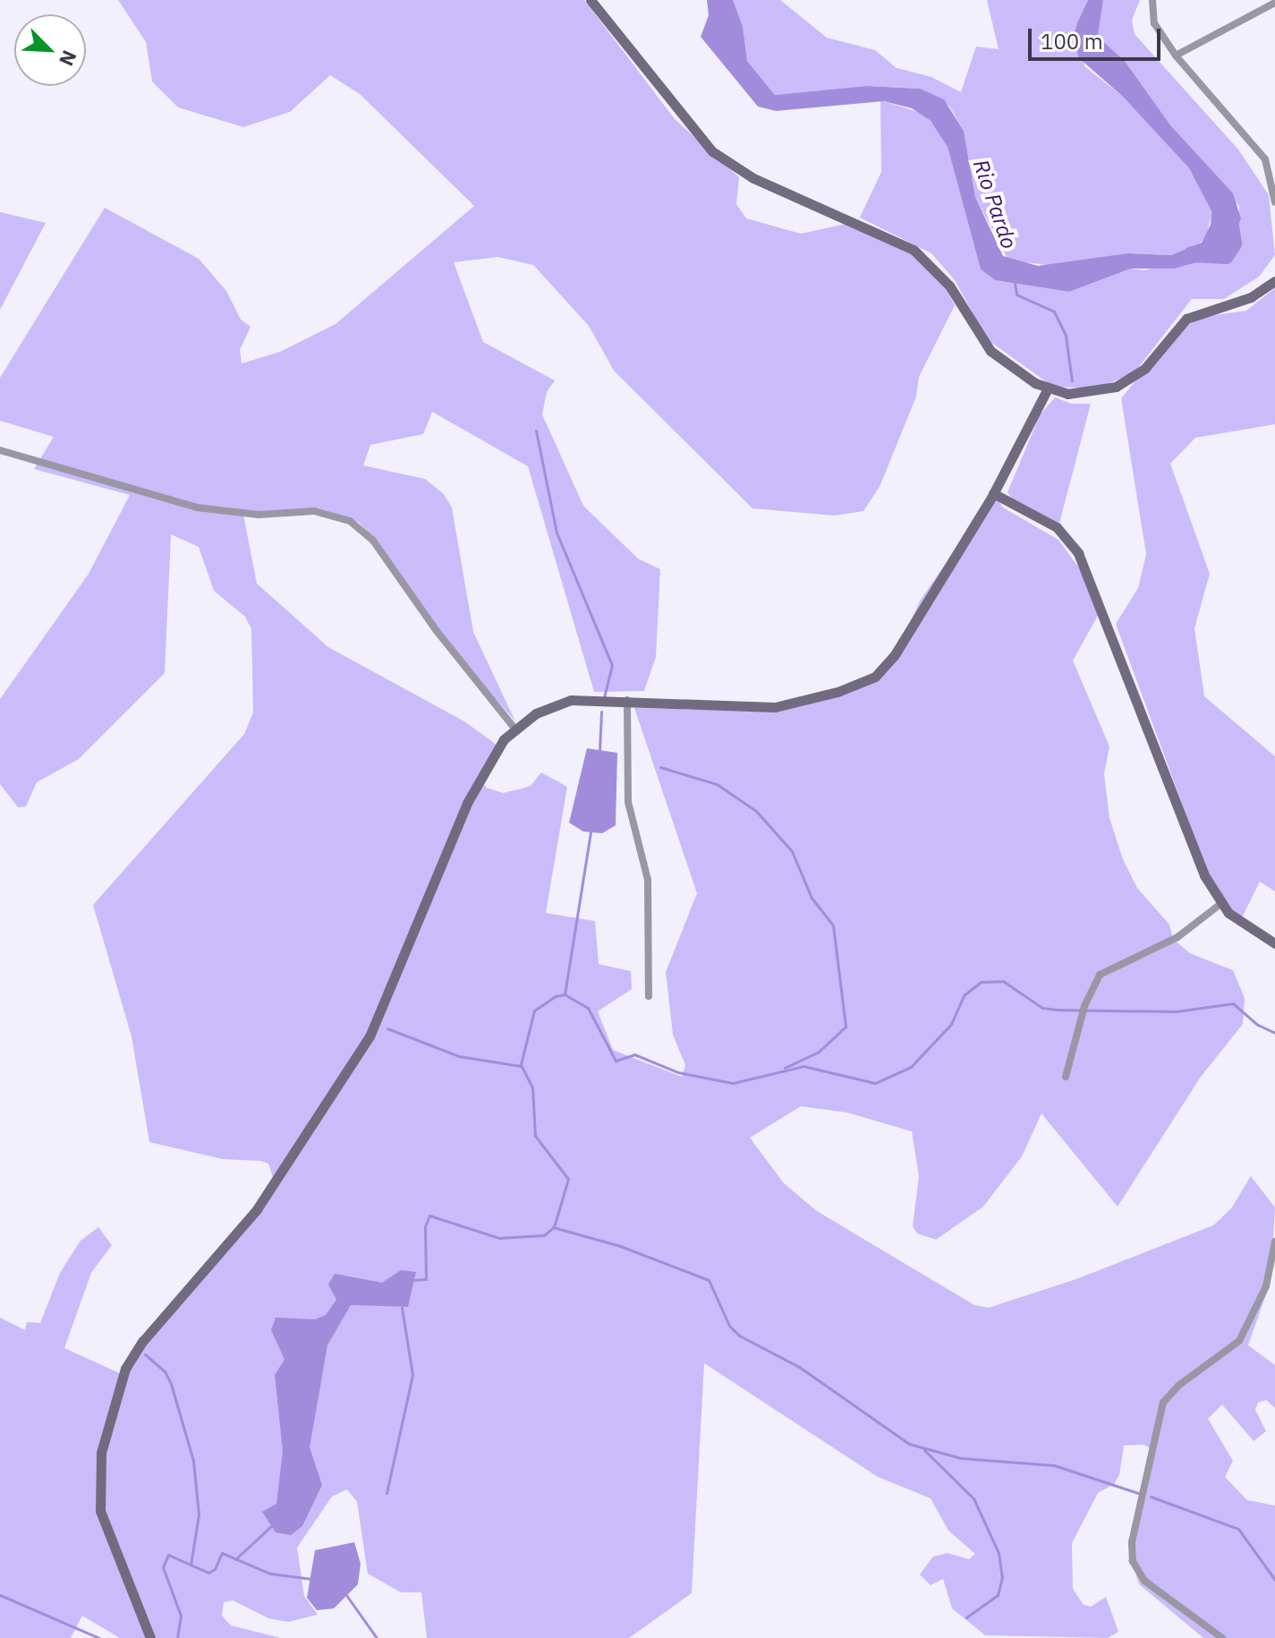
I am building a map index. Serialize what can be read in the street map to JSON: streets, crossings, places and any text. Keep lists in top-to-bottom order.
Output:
{
  "water": ["Rio Pardo"],
  "scale_bar": "100 m",
  "north": "bottom right"
}
